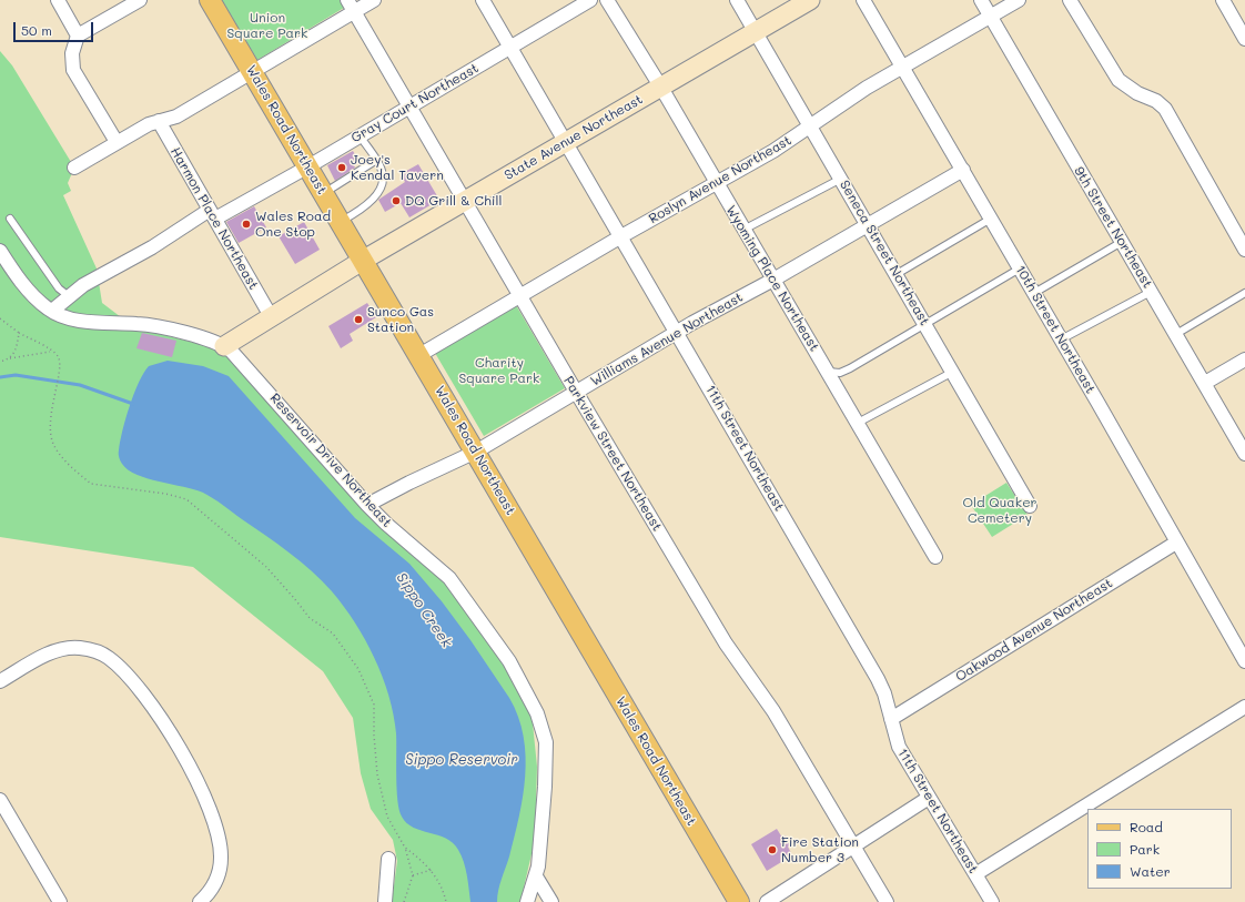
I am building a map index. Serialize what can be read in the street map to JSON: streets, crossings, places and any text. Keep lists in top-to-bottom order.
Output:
{
  "streets": {
    "main road": ["Wales Road Northeast"],
    "street": [
      "Gray Court Northeast",
      "State Avenue Northeast",
      "Roslyn Avenue Northeast",
      "Harmon Place Northeast",
      "9th Street Northeast",
      "Seneca Street Northeast",
      "Wyoming Place Northeast",
      "10th Street Northeast",
      "Williams Avenue Northeast",
      "11th Street Northeast",
      "Parkview Street Northeast",
      "Reservoir Drive Northeast",
      "Oakwood Avenue Northeast"
    ]
  },
  "crossings": [
    ["Gray Court Northeast", "Wales Road Northeast"],
    ["Gray Court Northeast", "Harmon Place Northeast"],
    ["Gray Court Northeast", "11th Street Northeast"],
    ["Gray Court Northeast", "Parkview Street Northeast"],
    ["Gray Court Northeast", "Reservoir Drive Northeast"],
    ["Wales Road Northeast", "State Avenue Northeast"],
    ["Wales Road Northeast", "Roslyn Avenue Northeast"],
    ["Wales Road Northeast", "Williams Avenue Northeast"],
    ["State Avenue Northeast", "Harmon Place Northeast"],
    ["State Avenue Northeast", "Seneca Street Northeast"],
    ["State Avenue Northeast", "Wyoming Place Northeast"],
    ["State Avenue Northeast", "11th Street Northeast"],
    ["State Avenue Northeast", "Parkview Street Northeast"],
    ["State Avenue Northeast", "Reservoir Drive Northeast"],
    ["Roslyn Avenue Northeast", "9th Street Northeast"],
    ["Roslyn Avenue Northeast", "Seneca Street Northeast"],
    ["Roslyn Avenue Northeast", "Wyoming Place Northeast"],
    ["Roslyn Avenue Northeast", "10th Street Northeast"],
    ["Roslyn Avenue Northeast", "11th Street Northeast"],
    ["Roslyn Avenue Northeast", "Parkview Street Northeast"],
    ["Seneca Street Northeast", "Williams Avenue Northeast"],
    ["Wyoming Place Northeast", "Williams Avenue Northeast"],
    ["10th Street Northeast", "Williams Avenue Northeast"],
    ["10th Street Northeast", "Oakwood Avenue Northeast"],
    ["Williams Avenue Northeast", "11th Street Northeast"],
    ["Williams Avenue Northeast", "Parkview Street Northeast"],
    ["Williams Avenue Northeast", "Reservoir Drive Northeast"],
    ["11th Street Northeast", "Oakwood Avenue Northeast"]
  ],
  "water": ["Sippo Creek", "Sippo Reservoir"],
  "parks": ["Union Square Park", "Charity Square Park", "Old Quaker Cemetery"],
  "places": [
    "Joey's Kendal Tavern",
    "DQ Grill & Chill",
    "Wales Road One Stop",
    "Sunco Gas Station",
    "Fire Station Number 3"
  ],
  "legend": ["Road", "Park", "Water"],
  "scale_bar": "50 m"
}
